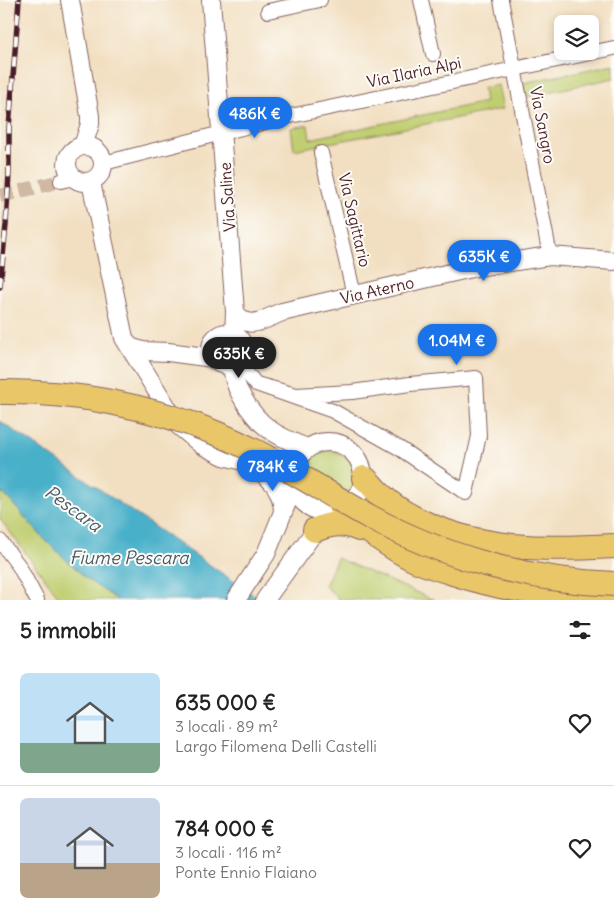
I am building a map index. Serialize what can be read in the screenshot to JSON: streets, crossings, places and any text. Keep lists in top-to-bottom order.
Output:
{
  "streets": {
    "street": [
      "Via Ilaria Alpi",
      "Via Sangro",
      "Via Saline",
      "Via Sagittario",
      "Via Aterno"
    ]
  },
  "crossings": [
    ["Via Ilaria Alpi", "Via Sangro"],
    ["Via Ilaria Alpi", "Via Saline"],
    ["Via Sangro", "Via Aterno"],
    ["Via Saline", "Via Aterno"],
    ["Via Sagittario", "Via Aterno"]
  ],
  "water": ["Pescara", "Fiume Pescara"],
  "page": {
    "price": [
      "486K €",
      "635K €",
      "1.04M €",
      "635K €",
      "784K €"
    ],
    "heading": "5 immobili",
    "list": [
      {
        "name": "635 000 €",
        "note": "3 locali · 89 m² · Largo Filomena Delli Castelli"
      },
      {
        "name": "784 000 €",
        "note": "3 locali · 116 m² · Ponte Ennio Flaiano"
      }
    ]
  }
}
